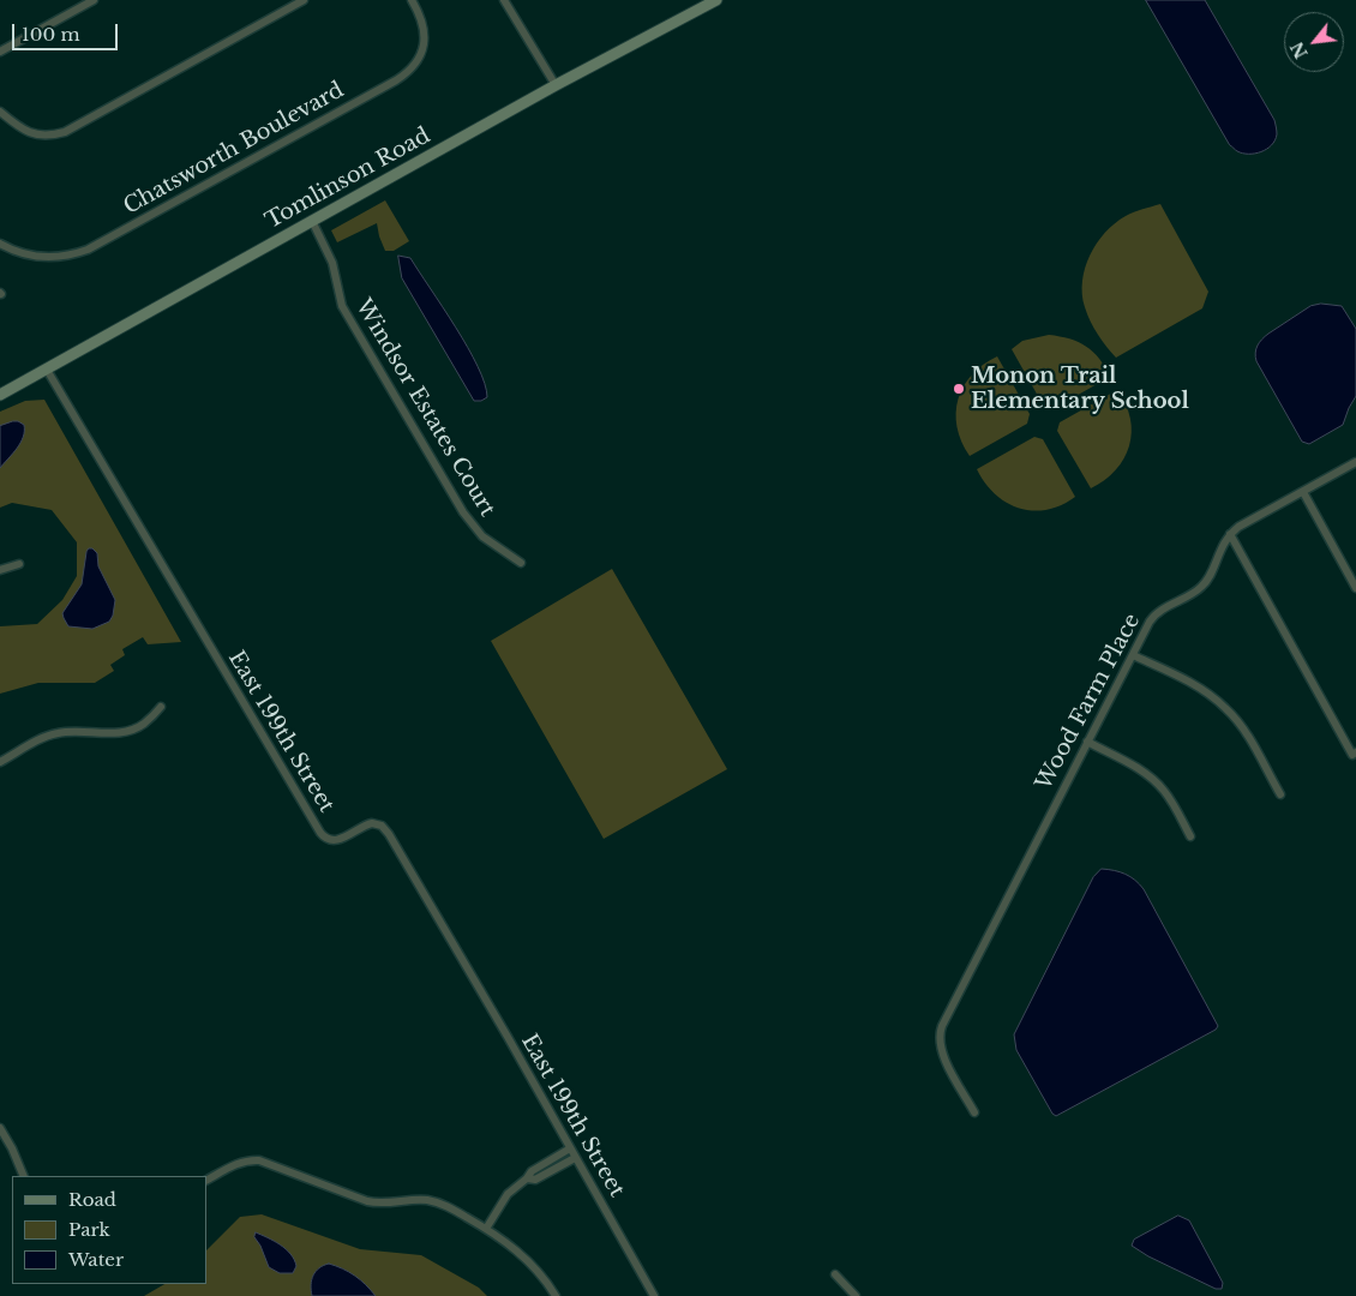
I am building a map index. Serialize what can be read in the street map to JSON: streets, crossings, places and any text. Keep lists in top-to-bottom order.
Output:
{
  "streets": {
    "street": [
      "Chatsworth Boulevard",
      "Tomlinson Road",
      "Windsor Estates Court",
      "Wood Farm Place",
      "East 199th Street"
    ]
  },
  "crossings": [
    ["Tomlinson Road", "Windsor Estates Court"],
    ["Tomlinson Road", "East 199th Street"]
  ],
  "places": ["Monon Trail Elementary School"],
  "legend": ["Road", "Park", "Water"],
  "scale_bar": "100 m",
  "north": "bottom left"
}
